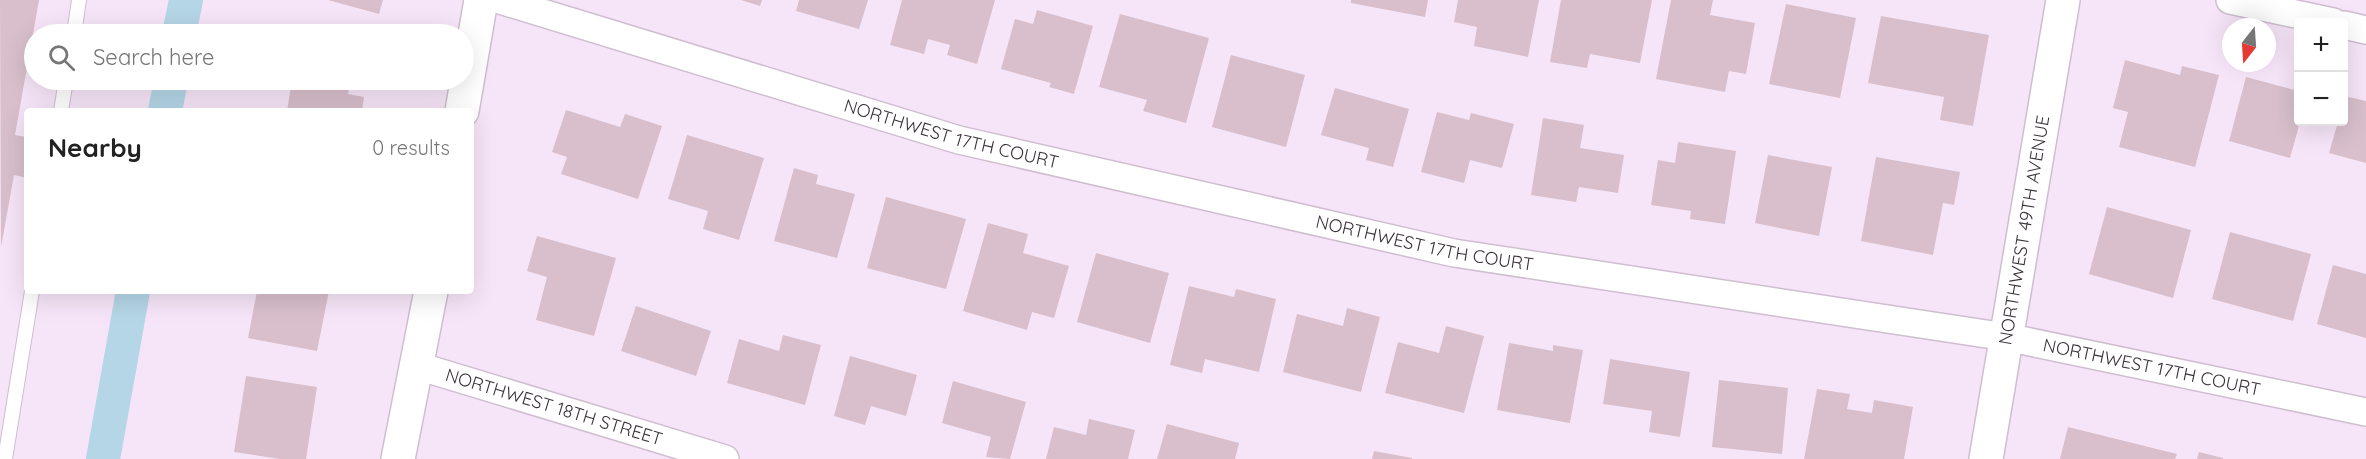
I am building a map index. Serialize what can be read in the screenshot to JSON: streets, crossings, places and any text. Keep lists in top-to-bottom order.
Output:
{
  "streets": {
    "street": ["NORTHWEST 17TH COURT", "NORTHWEST 49TH AVENUE", "NORTHWEST 18TH STREET"]
  },
  "crossings": [
    ["NORTHWEST 17TH COURT", "NORTHWEST 49TH AVENUE"]
  ],
  "north": "bottom",
  "page": {
    "map_buttons": ["+", "−"],
    "search": "Search here",
    "heading": ["Nearby", "0 results"]
  }
}
